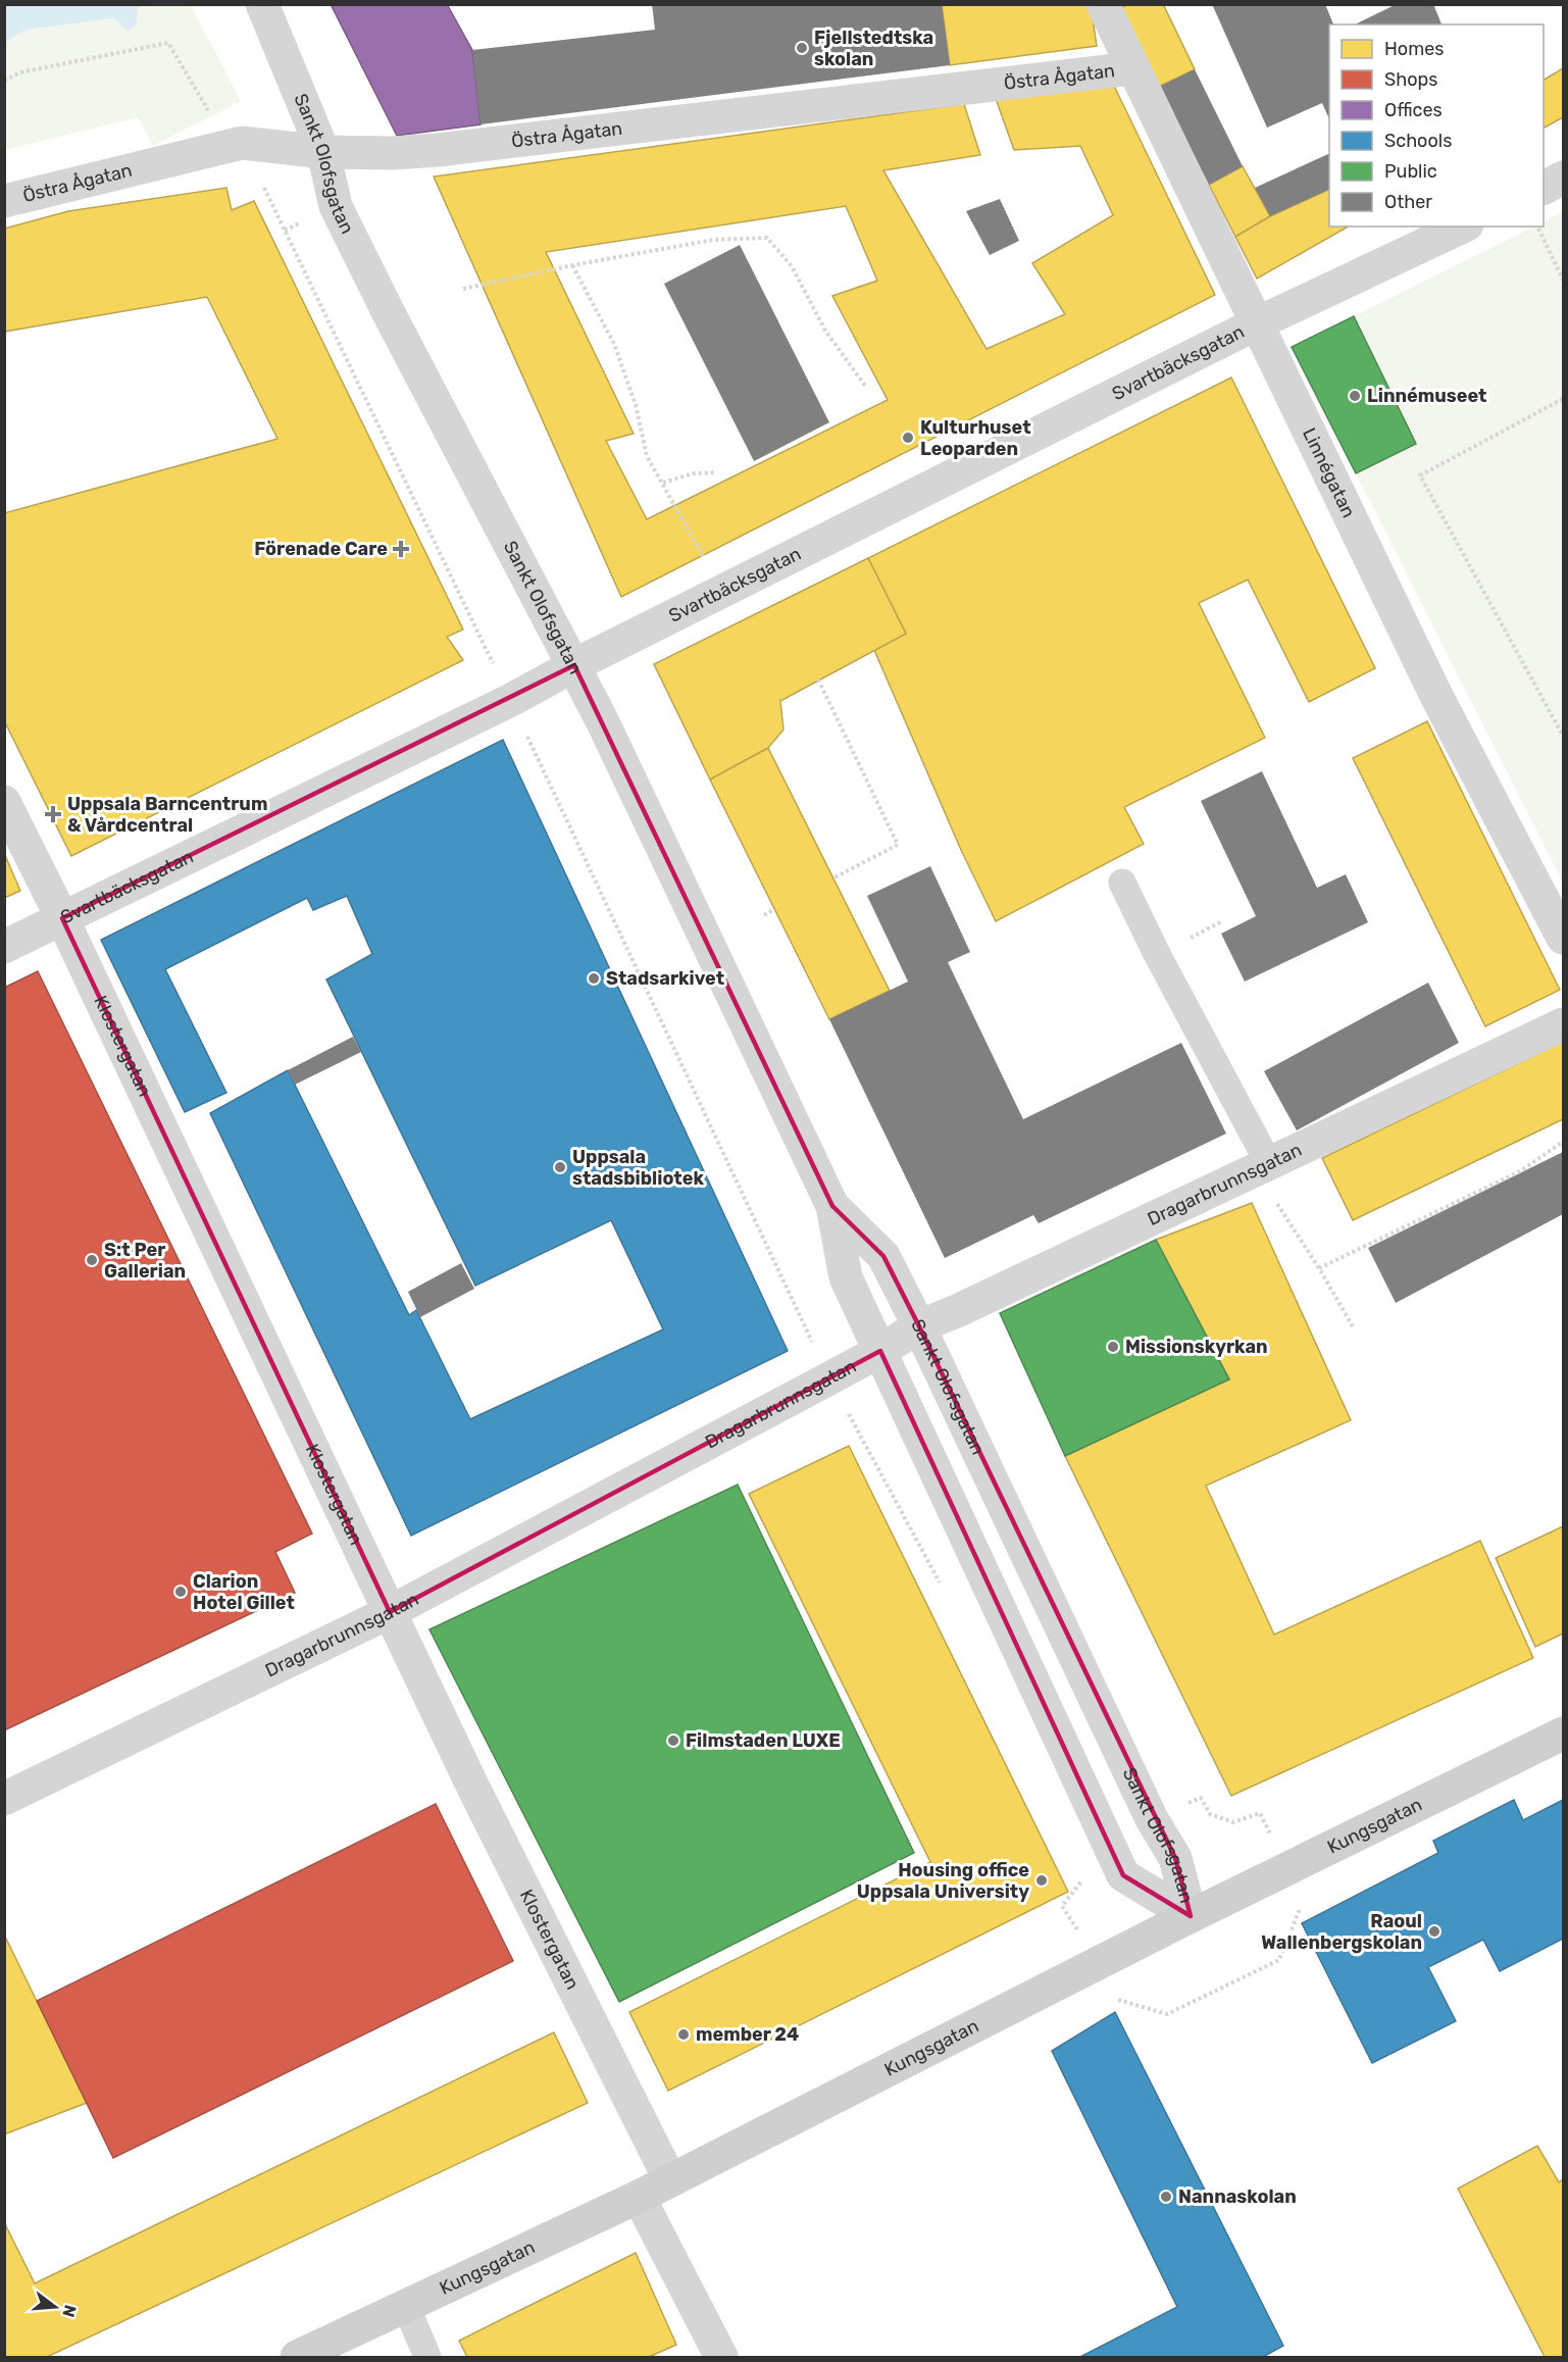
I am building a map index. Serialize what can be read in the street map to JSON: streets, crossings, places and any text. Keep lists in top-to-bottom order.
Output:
{
  "streets": {
    "main road": ["Kungsgatan"],
    "street": [
      "Östra Ågatan",
      "Sankt Olofsgatan",
      "Svartbäcksgatan",
      "Linnégatan",
      "Klostergatan",
      "Dragarbrunnsgatan"
    ]
  },
  "crossings": [
    ["Östra Ågatan", "Sankt Olofsgatan"],
    ["Östra Ågatan", "Linnégatan"],
    ["Sankt Olofsgatan", "Svartbäcksgatan"],
    ["Sankt Olofsgatan", "Dragarbrunnsgatan"],
    ["Sankt Olofsgatan", "Kungsgatan"],
    ["Svartbäcksgatan", "Linnégatan"],
    ["Svartbäcksgatan", "Klostergatan"],
    ["Klostergatan", "Dragarbrunnsgatan"],
    ["Klostergatan", "Kungsgatan"]
  ],
  "places": {
    "other": [
      "Fjellstedtska skolan",
      "Linnémuseet",
      "Kulturhuset Leoparden",
      "Stadsarkivet",
      "Uppsala stadsbibliotek",
      "S:t Per Gallerian",
      "Missionskyrkan",
      "Clarion Hotel Gillet",
      "Filmstaden LUXE",
      "Housing office Uppsala University",
      "Raoul Wallenbergskolan",
      "member 24",
      "Nannaskolan"
    ],
    "health": ["Förenade Care", "Uppsala Barncentrum & Vårdcentral"]
  },
  "legend": [
    "Homes",
    "Shops",
    "Offices",
    "Schools",
    "Public",
    "Other"
  ],
  "north": "right"
}
